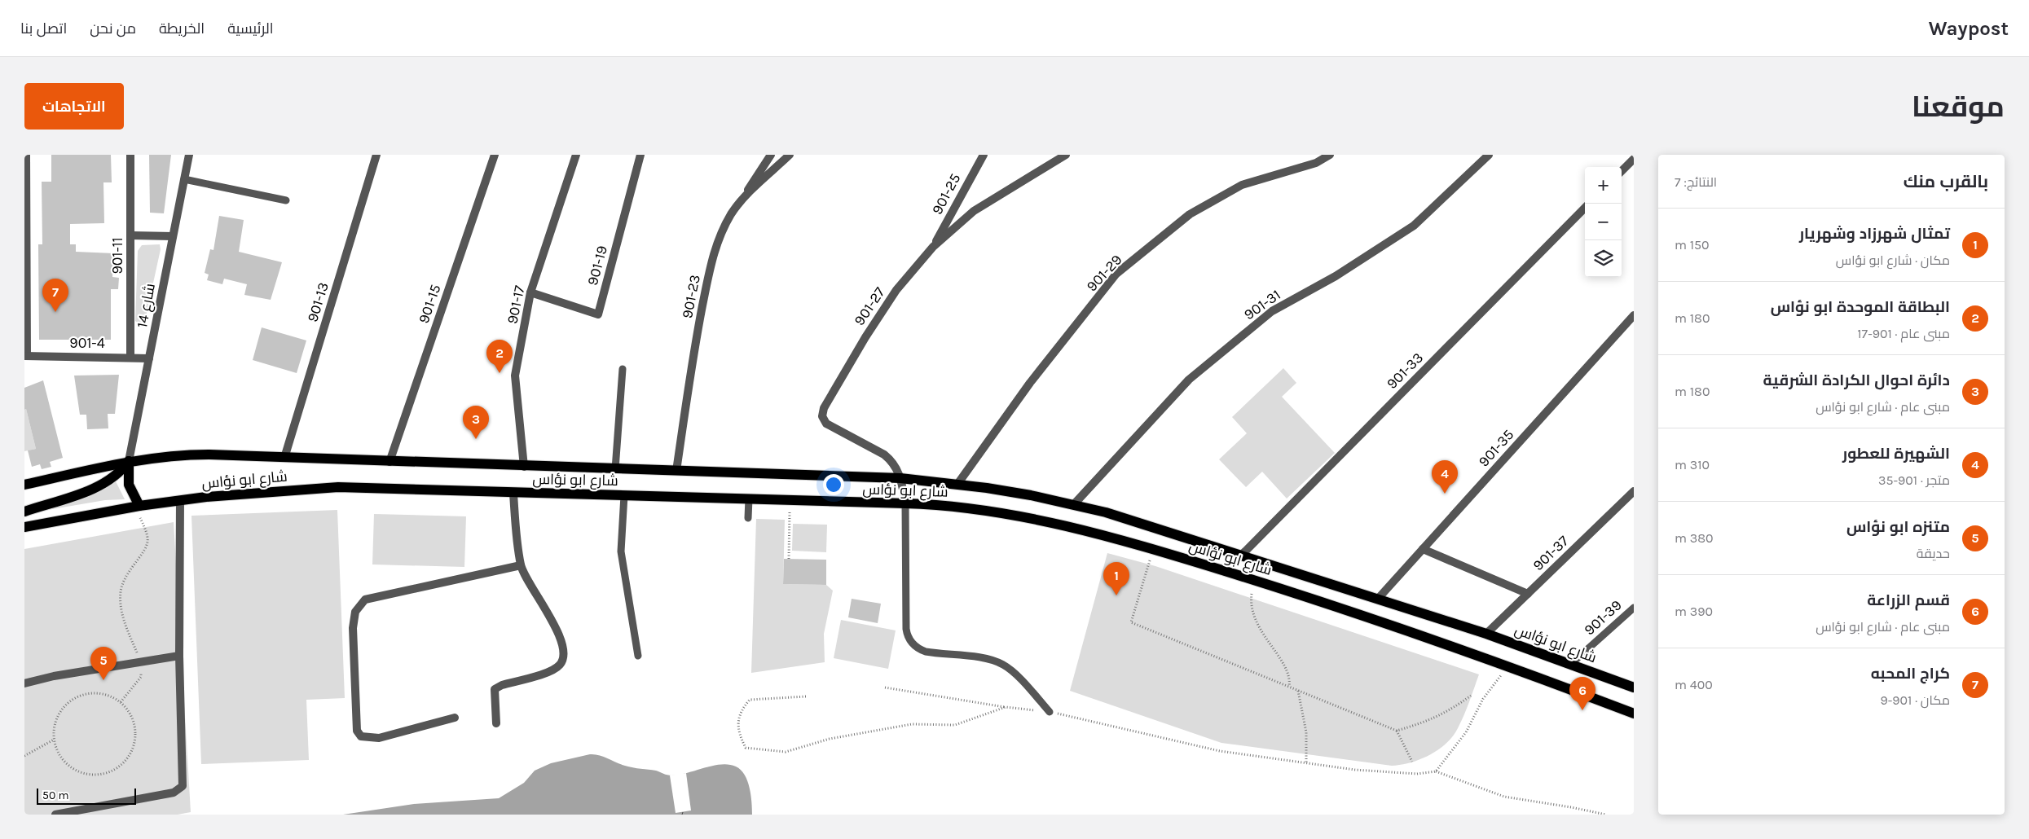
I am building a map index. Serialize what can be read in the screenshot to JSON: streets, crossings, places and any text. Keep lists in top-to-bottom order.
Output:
{
  "streets": {
    "main road": ["شارع ابو نؤاس"],
    "street": [
      "901-25",
      "901-11",
      "901-19",
      "901-29",
      "901-23",
      "901-13",
      "901-15",
      "901-17",
      "901-31",
      "شارع 14",
      "901-27",
      "901-4",
      "901-33",
      "901-35",
      "901-37"
    ],
    "lane": ["901-39"]
  },
  "crossings": [
    ["901-25", "901-27"],
    ["901-11", "901-4"],
    ["901-19", "901-17"],
    ["901-29", "شارع ابو نؤاس"],
    ["901-23", "شارع ابو نؤاس"],
    ["901-13", "شارع ابو نؤاس"],
    ["901-15", "شارع ابو نؤاس"],
    ["901-17", "شارع ابو نؤاس"],
    ["901-31", "شارع ابو نؤاس"],
    ["شارع 14", "901-4"],
    ["شارع 14", "شارع ابو نؤاس"],
    ["901-27", "شارع ابو نؤاس"],
    ["901-33", "شارع ابو نؤاس"],
    ["901-35", "شارع ابو نؤاس"],
    ["شارع ابو نؤاس", "901-37"],
    ["شارع ابو نؤاس", "901-39"]
  ],
  "scale_bar": "50 m",
  "page": {
    "header": "Waypost",
    "nav": [
      "الرئيسية",
      "الخريطة",
      "من نحن",
      "اتصل بنا"
    ],
    "title": "موقعنا",
    "buttons": "الاتجاهات",
    "heading": ["بالقرب منك", "النتائج: 7"],
    "map_buttons": ["+", "−"],
    "list": [
      {
        "mark": "1",
        "name": "تمثال شهرزاد وشهريار",
        "note": "مكان · شارع ابو نؤاس",
        "value": "150 m"
      },
      {
        "mark": "2",
        "name": "البطاقة الموحدة ابو نؤاس",
        "note": "مبنى عام · 901-17",
        "value": "180 m"
      },
      {
        "mark": "3",
        "name": "دائرة احوال الكرادة الشرقية",
        "note": "مبنى عام · شارع ابو نؤاس",
        "value": "180 m"
      },
      {
        "mark": "4",
        "name": "الشهيرة للعطور",
        "note": "متجر · 901-35",
        "value": "310 m"
      },
      {
        "mark": "5",
        "name": "متنزه ابو نؤاس",
        "note": "حديقة",
        "value": "380 m"
      },
      {
        "mark": "6",
        "name": "قسم الزراعة",
        "note": "مبنى عام · شارع ابو نؤاس",
        "value": "390 m"
      },
      {
        "mark": "7",
        "name": "كراج المحبه",
        "note": "مكان · 901-9",
        "value": "400 m"
      }
    ],
    "pins": [
      "7",
      "2",
      "3",
      "4",
      "1",
      "5",
      "6"
    ],
    "scale": "50 m"
  }
}
